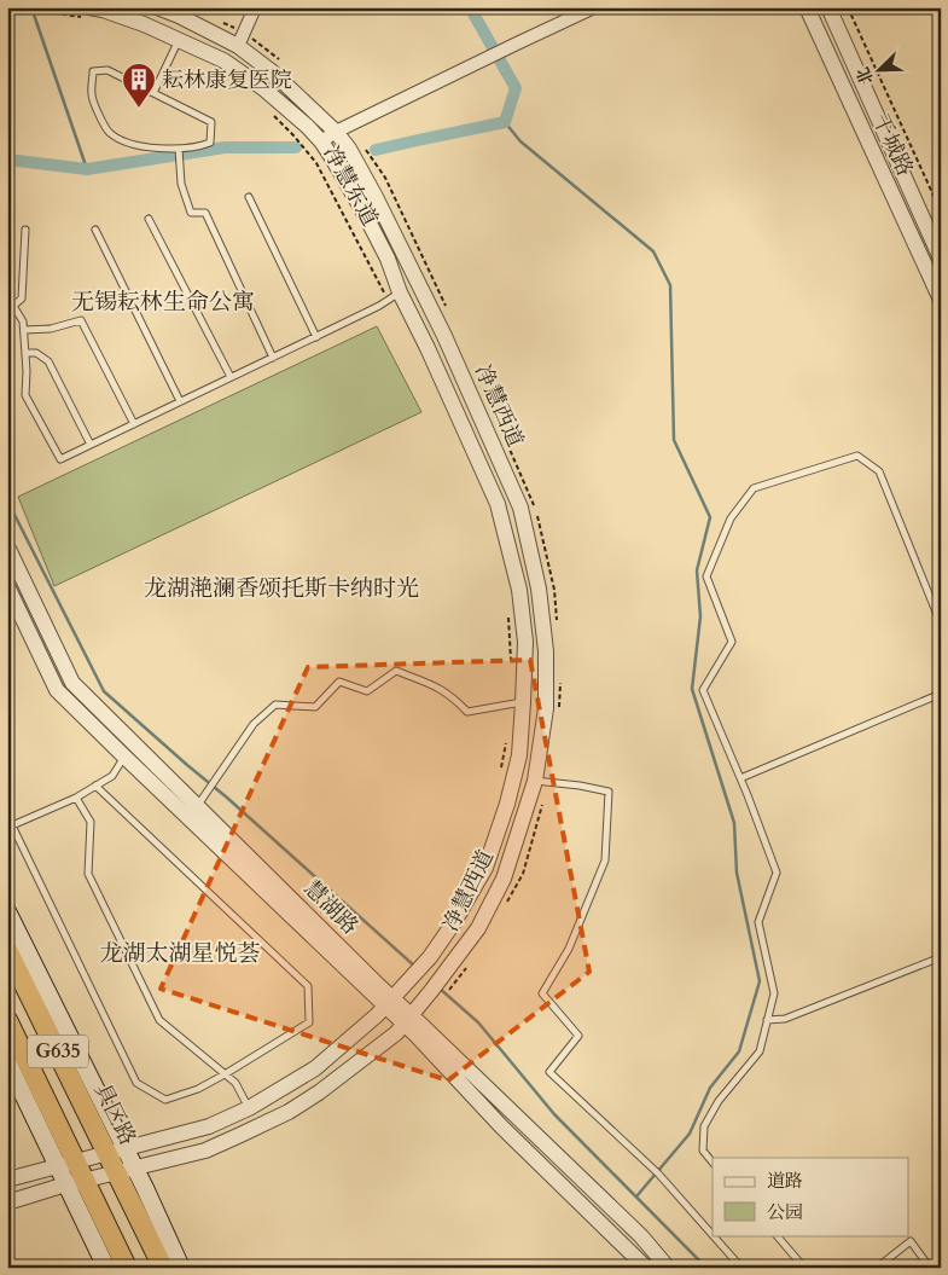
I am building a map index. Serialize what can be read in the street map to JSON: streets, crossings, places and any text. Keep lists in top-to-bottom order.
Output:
{
  "streets": {
    "highway": ["G635", "具区路"],
    "street": [
      "干城路",
      "净慧东道",
      "净慧西道",
      "慧湖路"
    ]
  },
  "crossings": [
    ["净慧东道", "净慧西道"],
    ["净慧西道", "慧湖路"],
    ["净慧西道", "G635"],
    ["净慧西道", "具区路"]
  ],
  "districts": ["无锡耘林生命公寓", "龙湖滟澜香颂托斯卡纳时光", "龙湖太湖星悦荟"],
  "places": {
    "building": ["耘林康复医院"]
  },
  "legend": ["道路", "公园"],
  "north": "bottom left"
}
